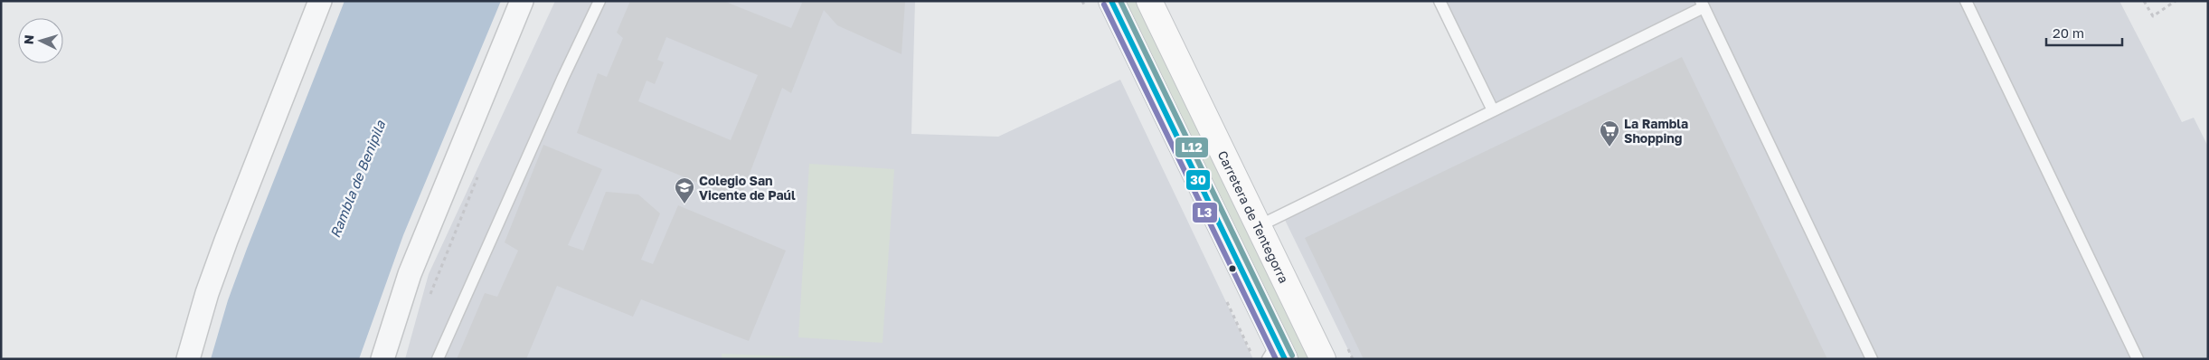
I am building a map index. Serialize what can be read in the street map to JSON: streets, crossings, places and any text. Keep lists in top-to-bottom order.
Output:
{
  "streets": {
    "main road": ["Carretera de Tentegorra"]
  },
  "water": ["Rambla de Benipila"],
  "places": {
    "supermarket": ["La Rambla Shopping"],
    "school or university": ["Colegio San Vicente de Paúl"]
  },
  "lines": ["transit line 30", "transit line L12", "transit line L3"],
  "scale_bar": "20 m",
  "north": "left"
}
